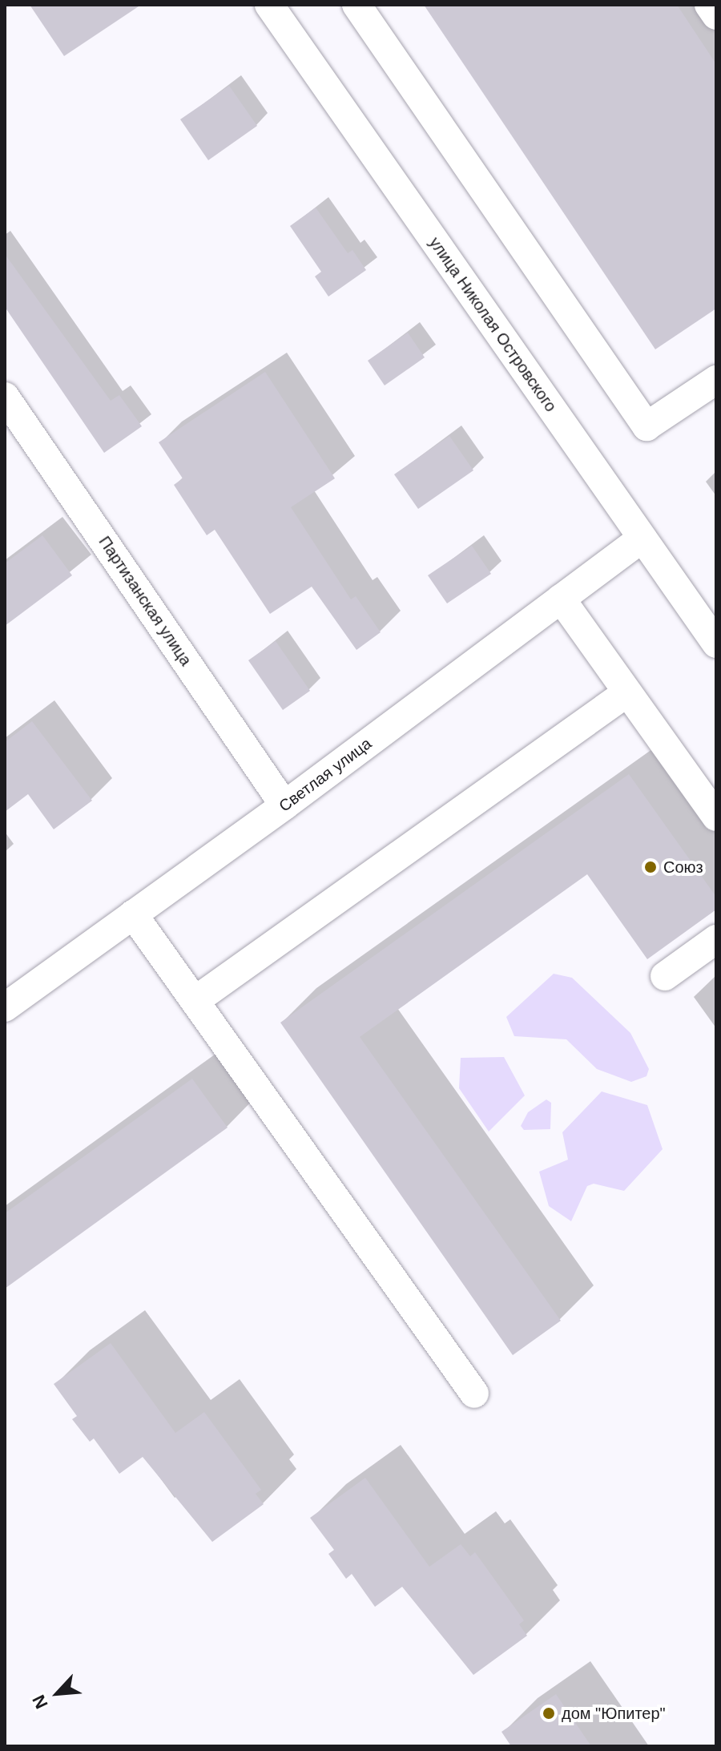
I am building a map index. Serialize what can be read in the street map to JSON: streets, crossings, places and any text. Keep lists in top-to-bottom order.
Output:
{
  "streets": {
    "street": ["улица Николая Островского", "Партизанская улица", "Светлая улица"]
  },
  "crossings": [
    ["улица Николая Островского", "Светлая улица"],
    ["Партизанская улица", "Светлая улица"]
  ],
  "places": ["Союз", "дом \"Юпитер\""],
  "north": "bottom left"
}
